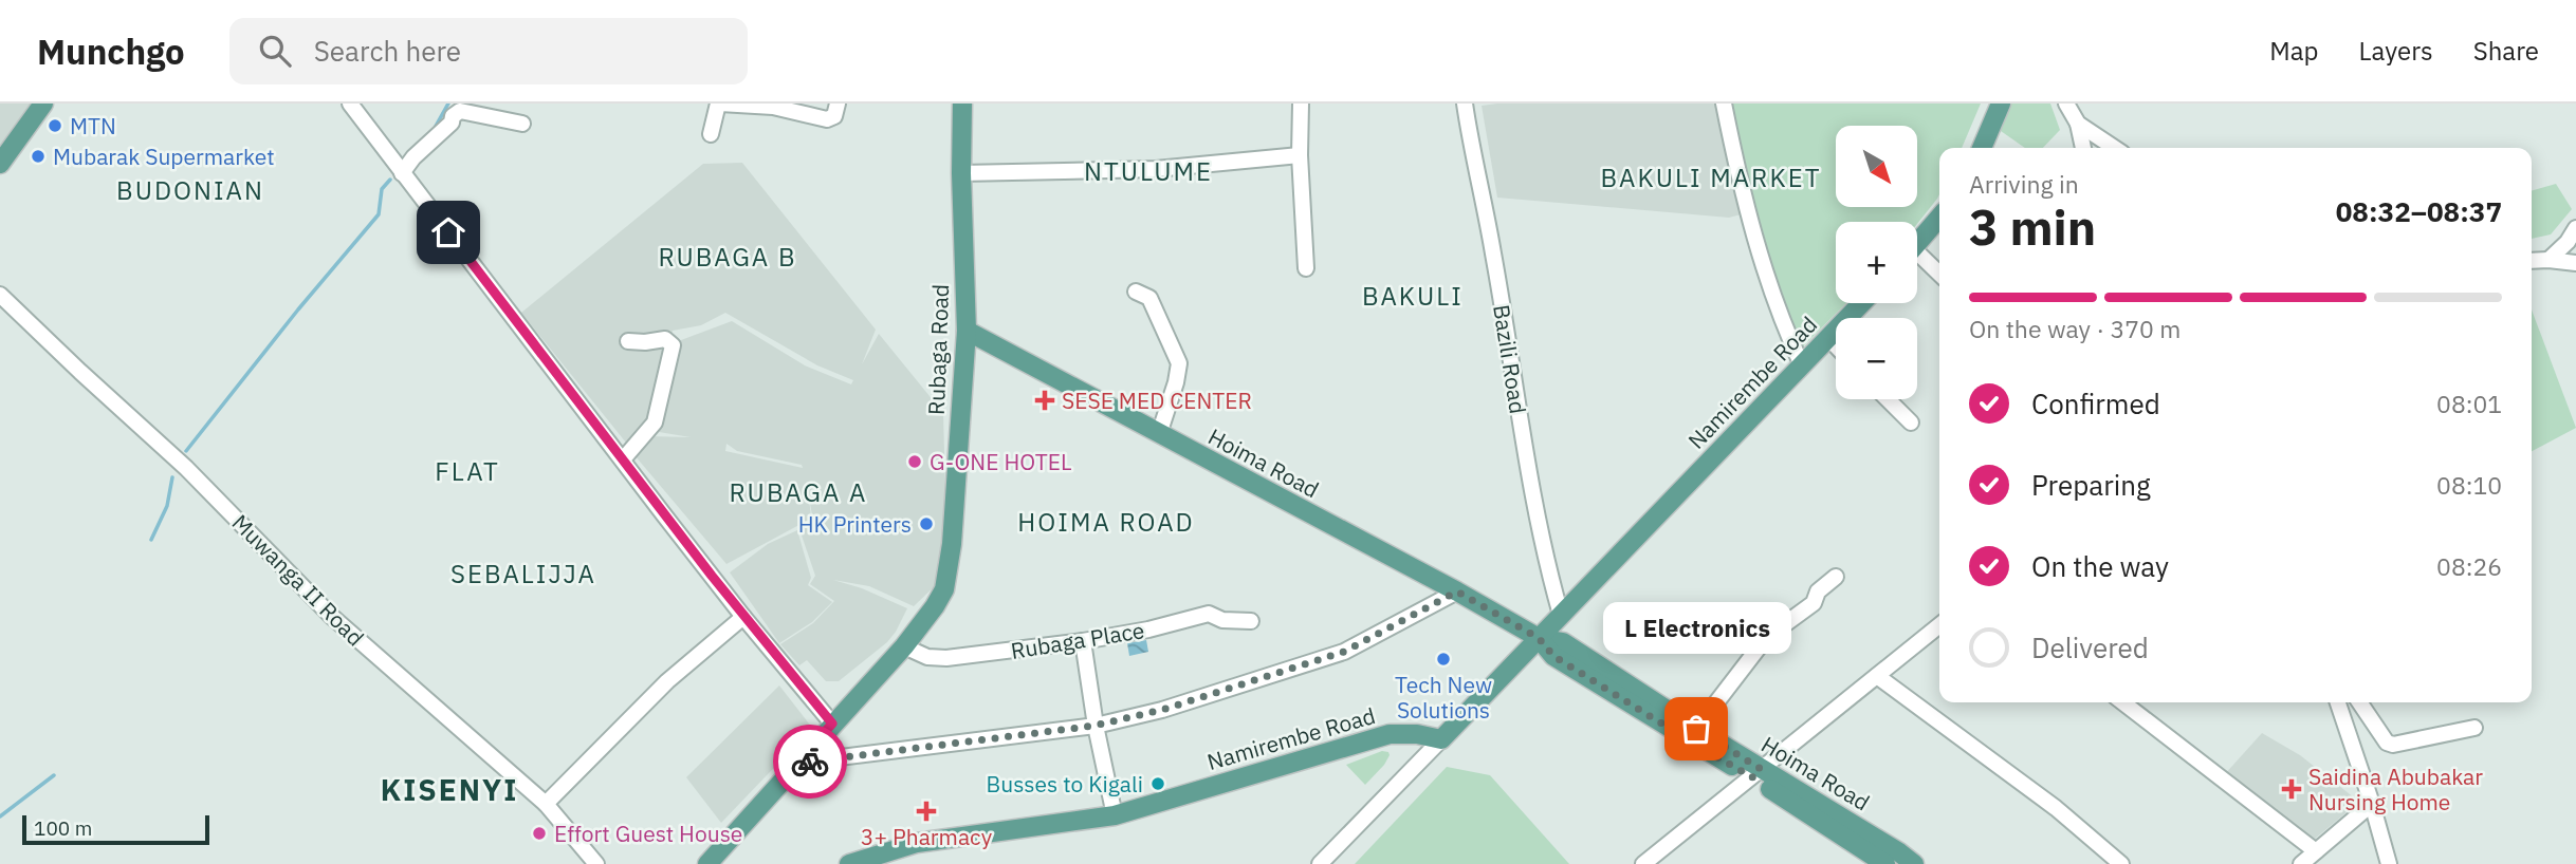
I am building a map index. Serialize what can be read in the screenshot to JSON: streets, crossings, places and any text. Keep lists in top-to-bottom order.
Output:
{
  "streets": {
    "main road": ["Rubaga Road", "Namirembe Road", "Hoima Road"],
    "street": ["Bazili Road", "Muwanga II Road", "Rubaga Place"]
  },
  "crossings": [
    ["Rubaga Road", "Hoima Road"],
    ["Rubaga Road", "Rubaga Place"],
    ["Bazili Road", "Namirembe Road"],
    ["Namirembe Road", "Hoima Road"]
  ],
  "districts": [
    "NTULUME",
    "BAKULI MARKET",
    "BUDONIAN",
    "RUBAGA B",
    "BAKULI",
    "FLAT",
    "RUBAGA A",
    "HOIMA ROAD",
    "SEBALIJJA",
    "KISENYI"
  ],
  "places": {
    "other": [
      "MTN",
      "Mubarak Supermarket",
      "G-ONE HOTEL",
      "HK Printers",
      "Tech New Solutions",
      "L Electronics",
      "Busses to Kigali",
      "Effort Guest House"
    ],
    "health": ["SESE MED CENTER", "Saidina Abubakar Nursing Home", "3+ Pharmacy"]
  },
  "scale_bar": "100 m",
  "north": "bottom right",
  "page": {
    "header": "Munchgo",
    "search": "Search here",
    "nav": ["Map", "Layers", "Share"],
    "map_buttons": ["+", "−"],
    "heading": ["3 min", "Arriving in", "08:32–08:37"],
    "bar": "On the way · 370 m",
    "list": [
      ["Confirmed", "08:01"],
      ["Preparing", "08:10"],
      ["On the way", "08:26"],
      "Delivered"
    ],
    "bubble": "L Electronics",
    "scale": "100 m"
  }
}
